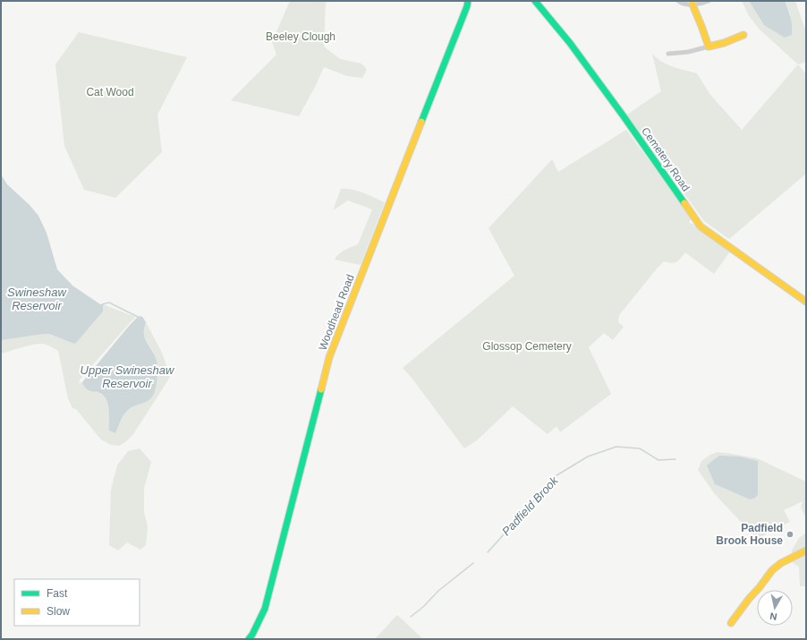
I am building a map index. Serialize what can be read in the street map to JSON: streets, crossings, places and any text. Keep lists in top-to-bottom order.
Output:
{
  "streets": {
    "main road": ["Cemetery Road", "Woodhead Road"]
  },
  "water": ["Swineshaw Reservoir", "Upper Swineshaw Reservoir", "Padfield Brook"],
  "parks": ["Beeley Clough", "Cat Wood", "Glossop Cemetery"],
  "places": ["Padfield Brook House"],
  "legend": ["Fast", "Slow"],
  "north": "bottom"
}
